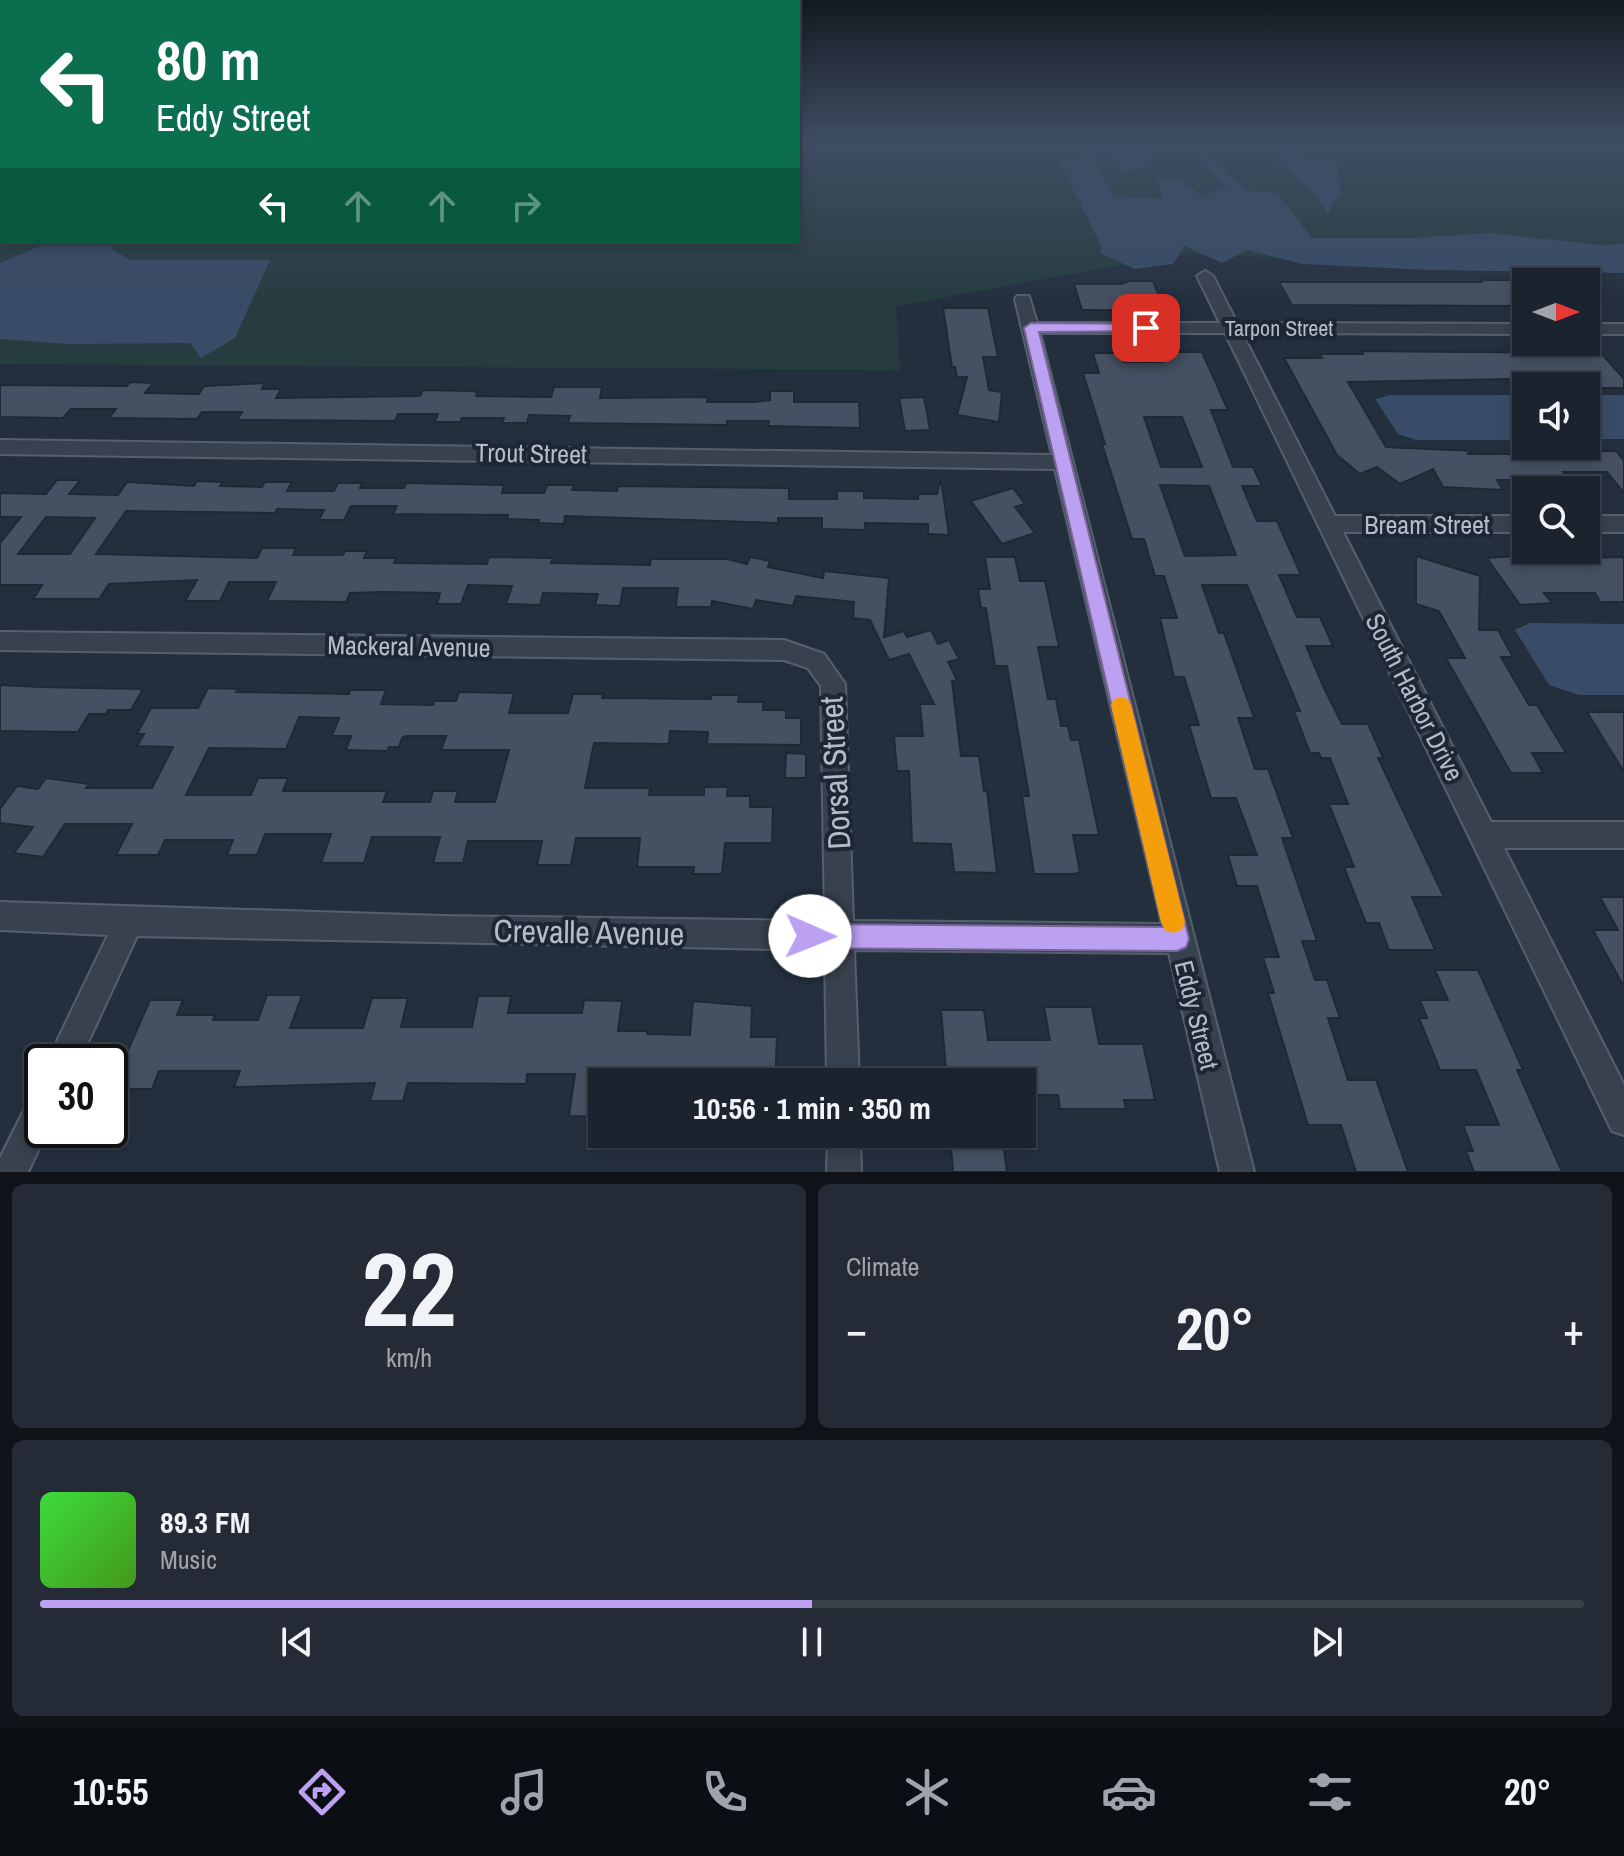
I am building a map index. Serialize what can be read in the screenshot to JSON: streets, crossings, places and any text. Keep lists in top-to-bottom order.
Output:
{
  "streets": {
    "street": [
      "Tarpon Street",
      "Trout Street",
      "Bream Street",
      "Mackeral Avenue",
      "South Harbor Drive",
      "Dorsal Street",
      "Crevalle Avenue",
      "Eddy Street"
    ]
  },
  "crossings": [
    ["Tarpon Street", "South Harbor Drive"],
    ["Tarpon Street", "Eddy Street"],
    ["Trout Street", "Eddy Street"],
    ["Bream Street", "South Harbor Drive"],
    ["Mackeral Avenue", "Dorsal Street"],
    ["Dorsal Street", "Crevalle Avenue"],
    ["Crevalle Avenue", "Eddy Street"]
  ],
  "north": "right",
  "page": {
    "turn": ["80 m", "Eddy Street"],
    "limit": "30",
    "trip": "10:56 · 1 min · 350 m",
    "tile": [
      ["22", "km/h"],
      "Climate"
    ],
    "heat": ["−", "20°", "+"],
    "song": ["89.3 FM", "Music"],
    "tabs": ["10:55", "20°"]
  }
}
